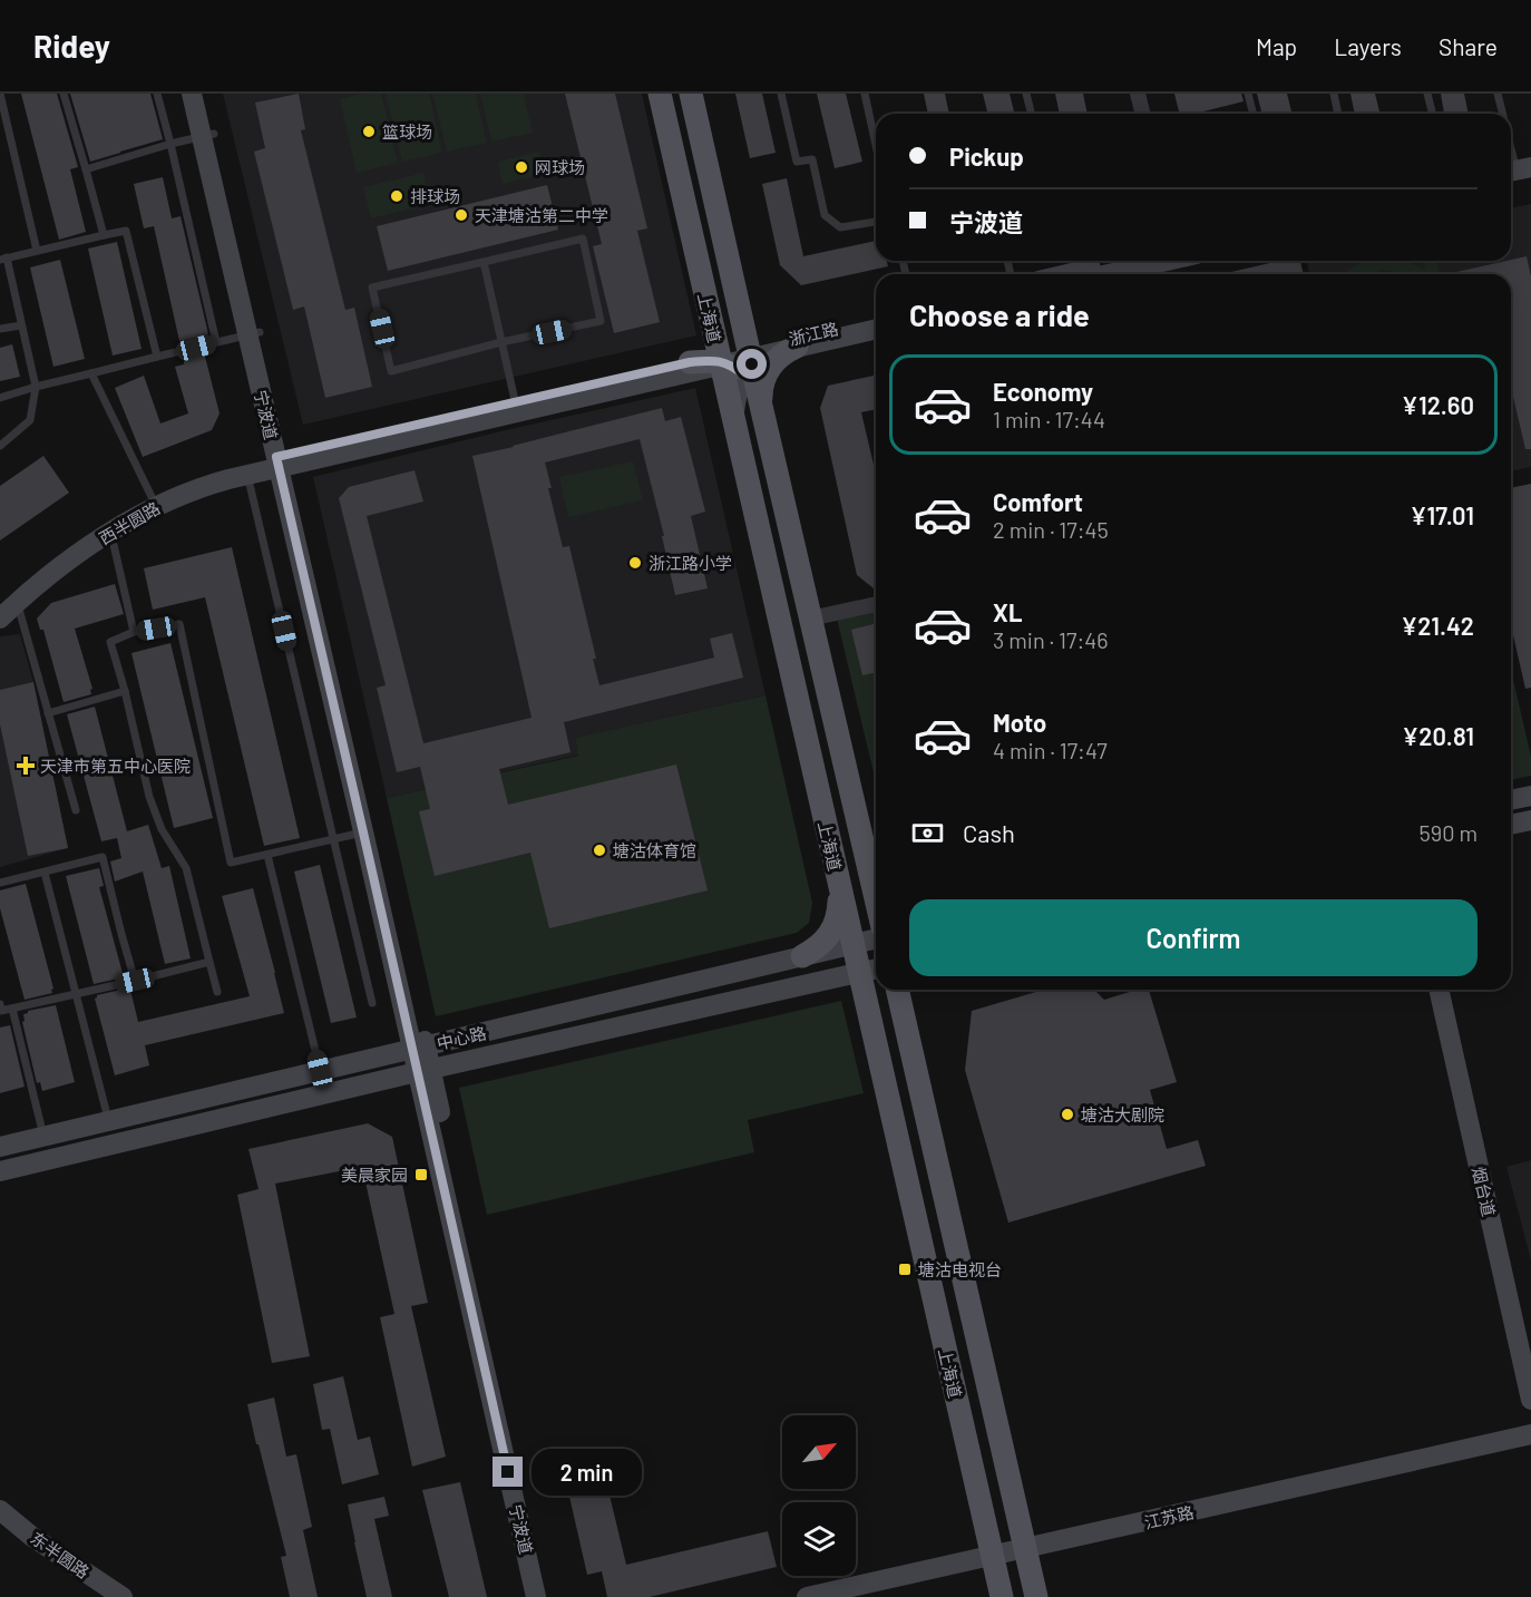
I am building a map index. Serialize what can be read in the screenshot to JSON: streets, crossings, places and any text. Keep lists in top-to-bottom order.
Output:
{
  "streets": {
    "main road": ["上海道"],
    "street": [
      "浙江路",
      "宁波道",
      "西半圆路",
      "中心路",
      "烟台道",
      "江苏路",
      "东半圆路"
    ]
  },
  "crossings": [
    ["上海道", "浙江路"],
    ["上海道", "中心路"],
    ["上海道", "江苏路"],
    ["浙江路", "宁波道"],
    ["浙江路", "西半圆路"],
    ["宁波道", "西半圆路"],
    ["宁波道", "中心路"]
  ],
  "places": {
    "other": [
      "篮球场",
      "网球场",
      "排球场",
      "天津塘沽第二中学",
      "浙江路小学",
      "塘沽体育馆",
      "塘沽大剧院"
    ],
    "health": ["天津市第五中心医院"],
    "transit": ["美晨家园", "塘沽电视台"]
  },
  "north": "top right",
  "page": {
    "header": "Ridey",
    "nav": ["Map", "Layers", "Share"],
    "banner": ["Pickup", "宁波道"],
    "heading": "Choose a ride",
    "list": [
      {
        "name": "Economy",
        "note": "1 min · 17:44",
        "value": "¥12.60"
      },
      {
        "name": "Comfort",
        "note": "2 min · 17:45",
        "value": "¥17.01"
      },
      {
        "name": "XL",
        "note": "3 min · 17:46",
        "value": "¥21.42"
      },
      {
        "name": "Moto",
        "note": "4 min · 17:47",
        "value": "¥20.81"
      }
    ],
    "pay": ["Cash", "590 m"],
    "buttons": "Confirm",
    "bubble": "2 min"
  }
}
